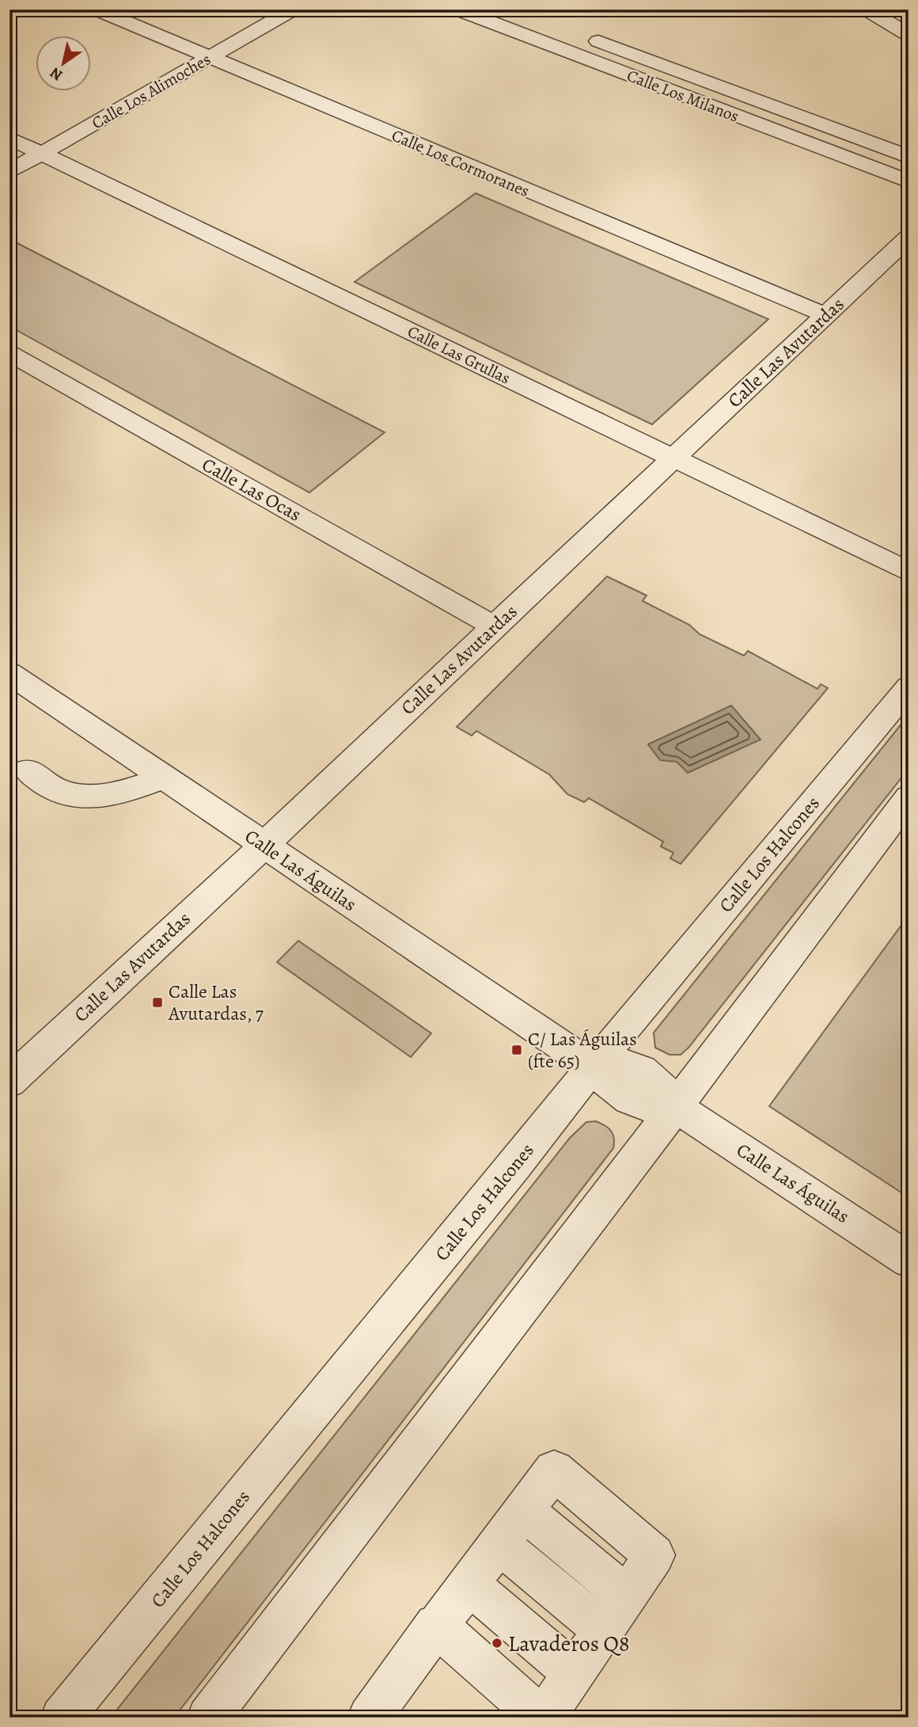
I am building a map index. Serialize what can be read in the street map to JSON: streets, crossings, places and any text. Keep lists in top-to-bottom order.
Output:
{
  "streets": {
    "street": [
      "Calle Los Alimoches",
      "Calle Los Milanos",
      "Calle Los Cormoranes",
      "Calle Las Avutardas",
      "Calle Las Grullas",
      "Calle Las Ocas",
      "Calle Los Halcones",
      "Calle Las Águilas"
    ]
  },
  "crossings": [
    ["Calle Los Alimoches", "Calle Los Cormoranes"],
    ["Calle Los Alimoches", "Calle Las Grullas"],
    ["Calle Los Cormoranes", "Calle Las Avutardas"],
    ["Calle Las Avutardas", "Calle Las Grullas"],
    ["Calle Las Avutardas", "Calle Las Ocas"],
    ["Calle Las Avutardas", "Calle Las Águilas"],
    ["Calle Los Halcones", "Calle Las Águilas"]
  ],
  "places": {
    "transit": ["Calle Las Avutardas, 7", "C/ Las Águilas (fte 65)"],
    "other": ["Lavaderos Q8"]
  },
  "north": "bottom left"
}
